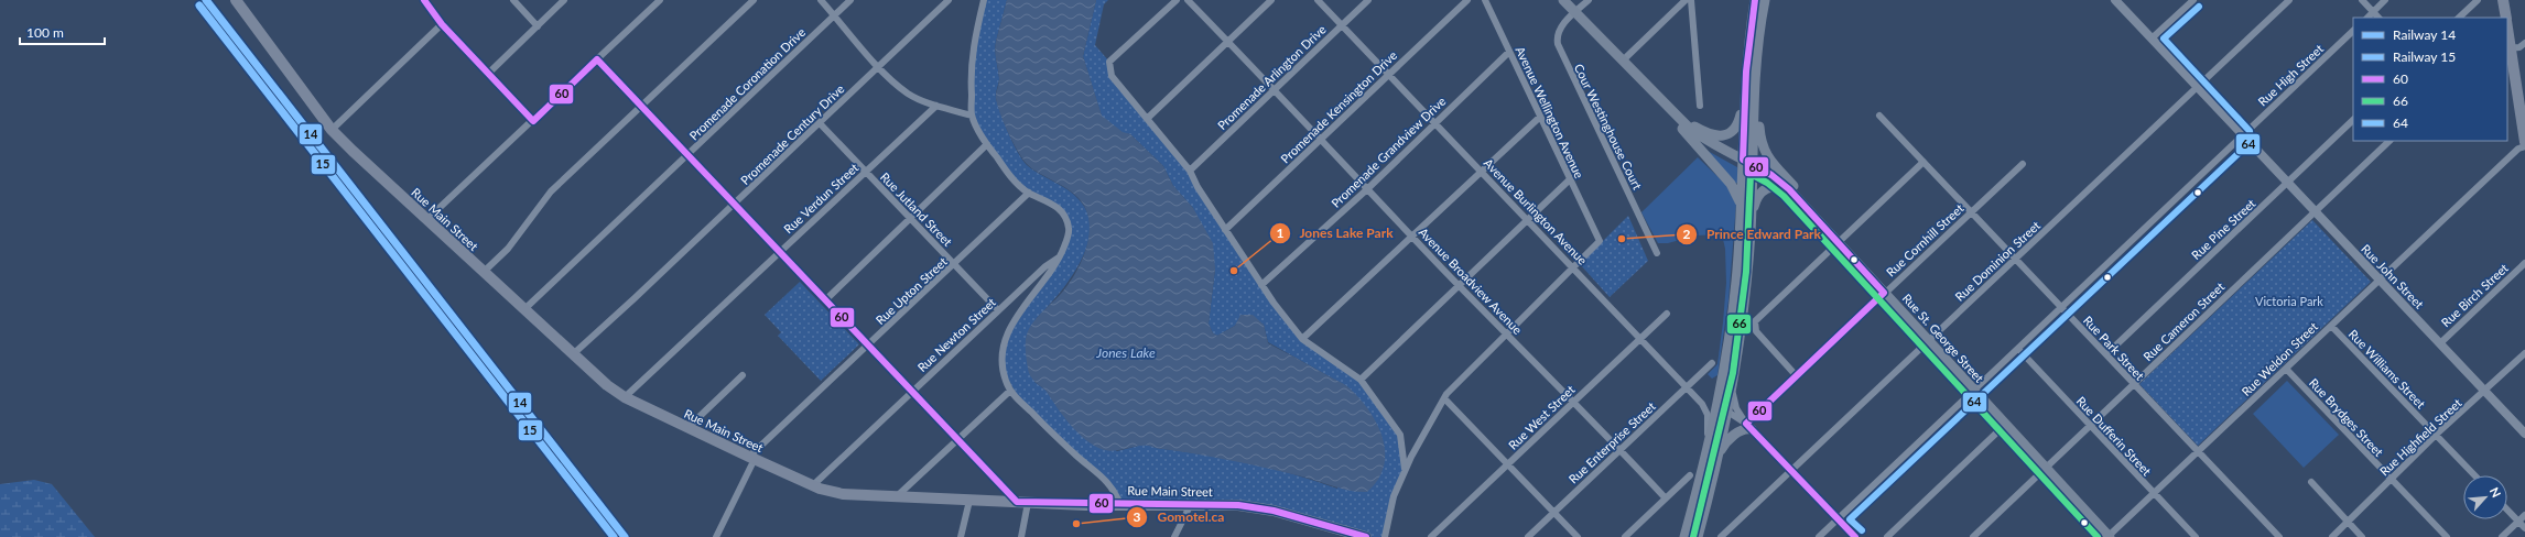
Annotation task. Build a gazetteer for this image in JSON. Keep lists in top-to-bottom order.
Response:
{
  "streets": {
    "main road": ["Rue Main Street", "Rue St. George Street"],
    "street": [
      "Rue High Street",
      "Promenade Arlington Drive",
      "Promenade Coronation Drive",
      "Promenade Kensington Drive",
      "Avenue Wellington Avenue",
      "Cour Westinghouse Court",
      "Promenade Century Drive",
      "Promenade Grandview Drive",
      "Rue Verdun Street",
      "Rue Jutland Street",
      "Avenue Burlington Avenue",
      "Rue Pine Street",
      "Rue Cornhill Street",
      "Rue Dominion Street",
      "Rue John Street",
      "Avenue Broadview Avenue",
      "Rue Upton Street",
      "Rue Birch Street",
      "Rue Cameron Street",
      "Rue Newton Street",
      "Rue Park Street",
      "Rue Weldon Street",
      "Rue Williams Street",
      "Rue West Street",
      "Rue Brydges Street",
      "Rue Dufferin Street",
      "Rue Highfield Street",
      "Rue Enterprise Street"
    ]
  },
  "crossings": [
    ["Rue High Street", "Rue John Street"],
    ["Rue High Street", "Rue St. George Street"],
    ["Rue High Street", "Rue Park Street"],
    ["Rue High Street", "Rue Dufferin Street"],
    ["Promenade Arlington Drive", "Avenue Burlington Avenue"],
    ["Promenade Arlington Drive", "Avenue Broadview Avenue"],
    ["Promenade Coronation Drive", "Rue Main Street"],
    ["Promenade Kensington Drive", "Avenue Burlington Avenue"],
    ["Promenade Kensington Drive", "Avenue Broadview Avenue"],
    ["Avenue Wellington Avenue", "Promenade Grandview Drive"],
    ["Avenue Wellington Avenue", "Avenue Burlington Avenue"],
    ["Promenade Century Drive", "Rue Jutland Street"],
    ["Promenade Century Drive", "Rue Main Street"],
    ["Promenade Grandview Drive", "Avenue Burlington Avenue"],
    ["Promenade Grandview Drive", "Avenue Broadview Avenue"],
    ["Rue Verdun Street", "Rue Jutland Street"],
    ["Rue Verdun Street", "Rue Main Street"],
    ["Rue Jutland Street", "Rue Upton Street"],
    ["Rue Jutland Street", "Rue Newton Street"],
    ["Avenue Burlington Avenue", "Rue West Street"],
    ["Avenue Burlington Avenue", "Rue Enterprise Street"],
    ["Rue Main Street", "Rue Upton Street"],
    ["Rue Main Street", "Rue Newton Street"],
    ["Rue Pine Street", "Rue John Street"],
    ["Rue Pine Street", "Rue Park Street"],
    ["Rue Cornhill Street", "Rue St. George Street"],
    ["Rue Cornhill Street", "Rue Park Street"],
    ["Rue Dominion Street", "Rue John Street"],
    ["Rue Dominion Street", "Rue St. George Street"],
    ["Rue Dominion Street", "Rue Park Street"],
    ["Rue John Street", "Rue Birch Street"],
    ["Rue John Street", "Rue Cameron Street"],
    ["Rue John Street", "Rue Weldon Street"],
    ["Rue John Street", "Rue Highfield Street"],
    ["Avenue Broadview Avenue", "Rue West Street"],
    ["Avenue Broadview Avenue", "Rue Enterprise Street"],
    ["Rue Cameron Street", "Rue St. George Street"],
    ["Rue Cameron Street", "Rue Park Street"],
    ["Rue Cameron Street", "Rue Dufferin Street"],
    ["Rue St. George Street", "Rue Weldon Street"],
    ["Rue Park Street", "Rue Weldon Street"],
    ["Rue Weldon Street", "Rue Williams Street"],
    ["Rue Weldon Street", "Rue Brydges Street"],
    ["Rue Weldon Street", "Rue Dufferin Street"],
    ["Rue Williams Street", "Rue Highfield Street"],
    ["Rue Brydges Street", "Rue Highfield Street"]
  ],
  "water": ["Jones Lake"],
  "parks": ["Victoria Park"],
  "places": ["Prince Edward Park", "Jones Lake Park", "Gomotel.ca"],
  "lines": [
    "rail line 14",
    "transit line 60",
    "rail line 15",
    "transit line 64",
    "transit line 66"
  ],
  "legend": [
    "Railway 14",
    "Railway 15",
    "60",
    "66",
    "64"
  ],
  "scale_bar": "100 m",
  "north": "top right"
}
